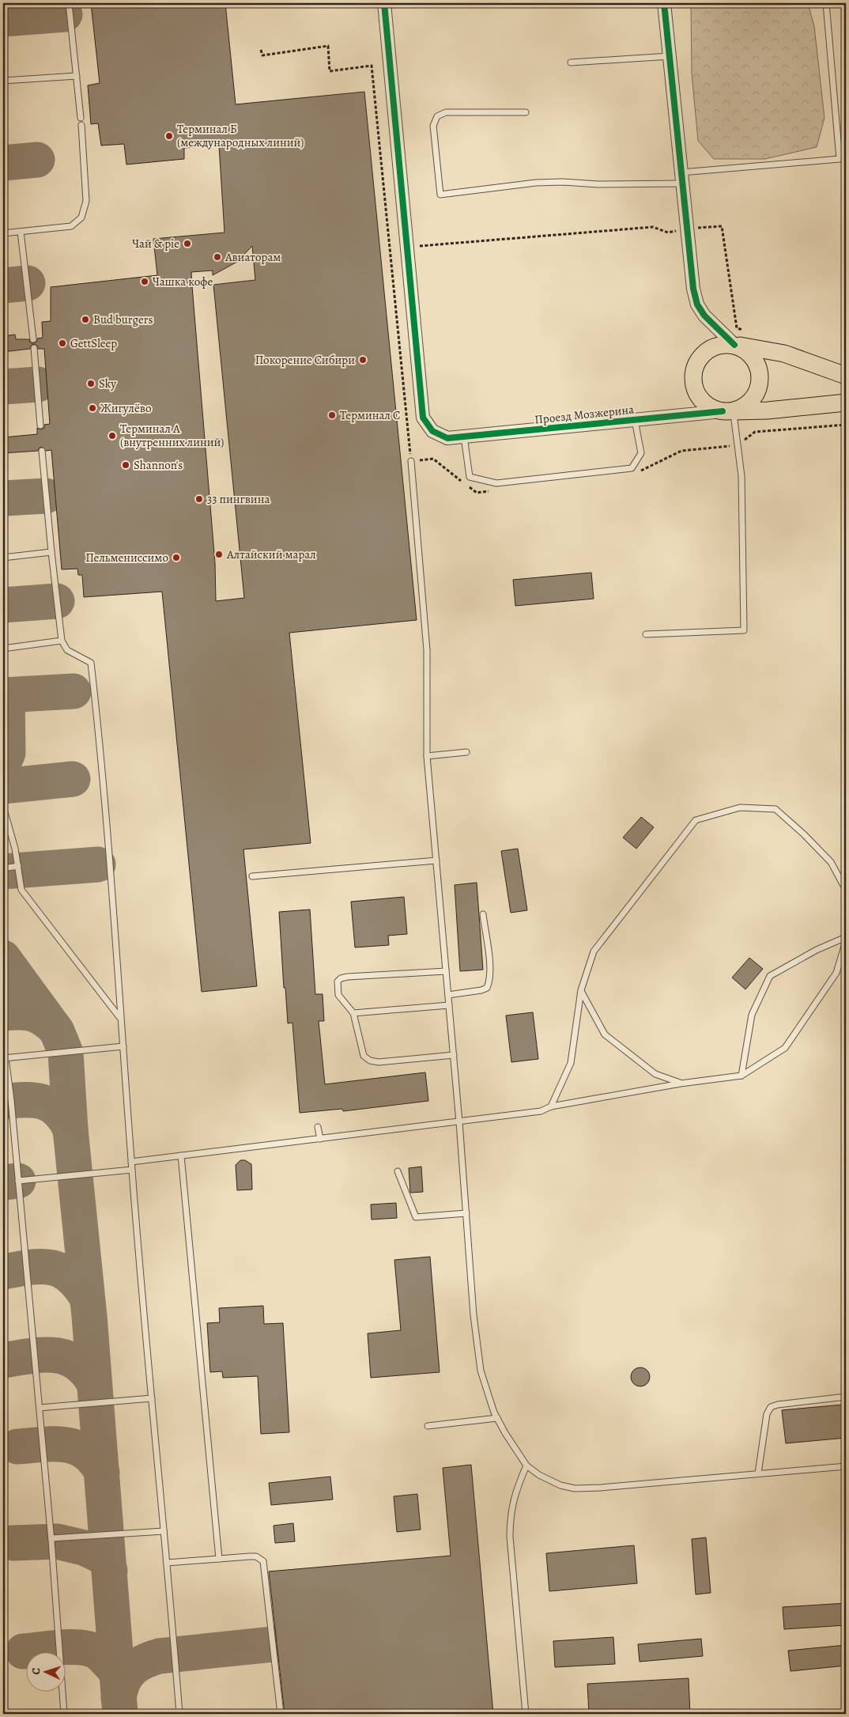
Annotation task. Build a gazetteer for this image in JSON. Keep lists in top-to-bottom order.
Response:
{
  "streets": {
    "main road": ["Проезд Мозжерина"]
  },
  "places": [
    "Терминал Б (международных линий)",
    "Чай & pie",
    "Авиаторам",
    "Чашка кофе",
    "Bud burgers",
    "GettSleep",
    "Покорение Сибири",
    "Sky",
    "Жигулёво",
    "Терминал С",
    "Терминал А (внутренних линий)",
    "Shannon's",
    "33 пингвина",
    "Алтайский марал",
    "Пельмениссимо"
  ],
  "north": "left"
}
